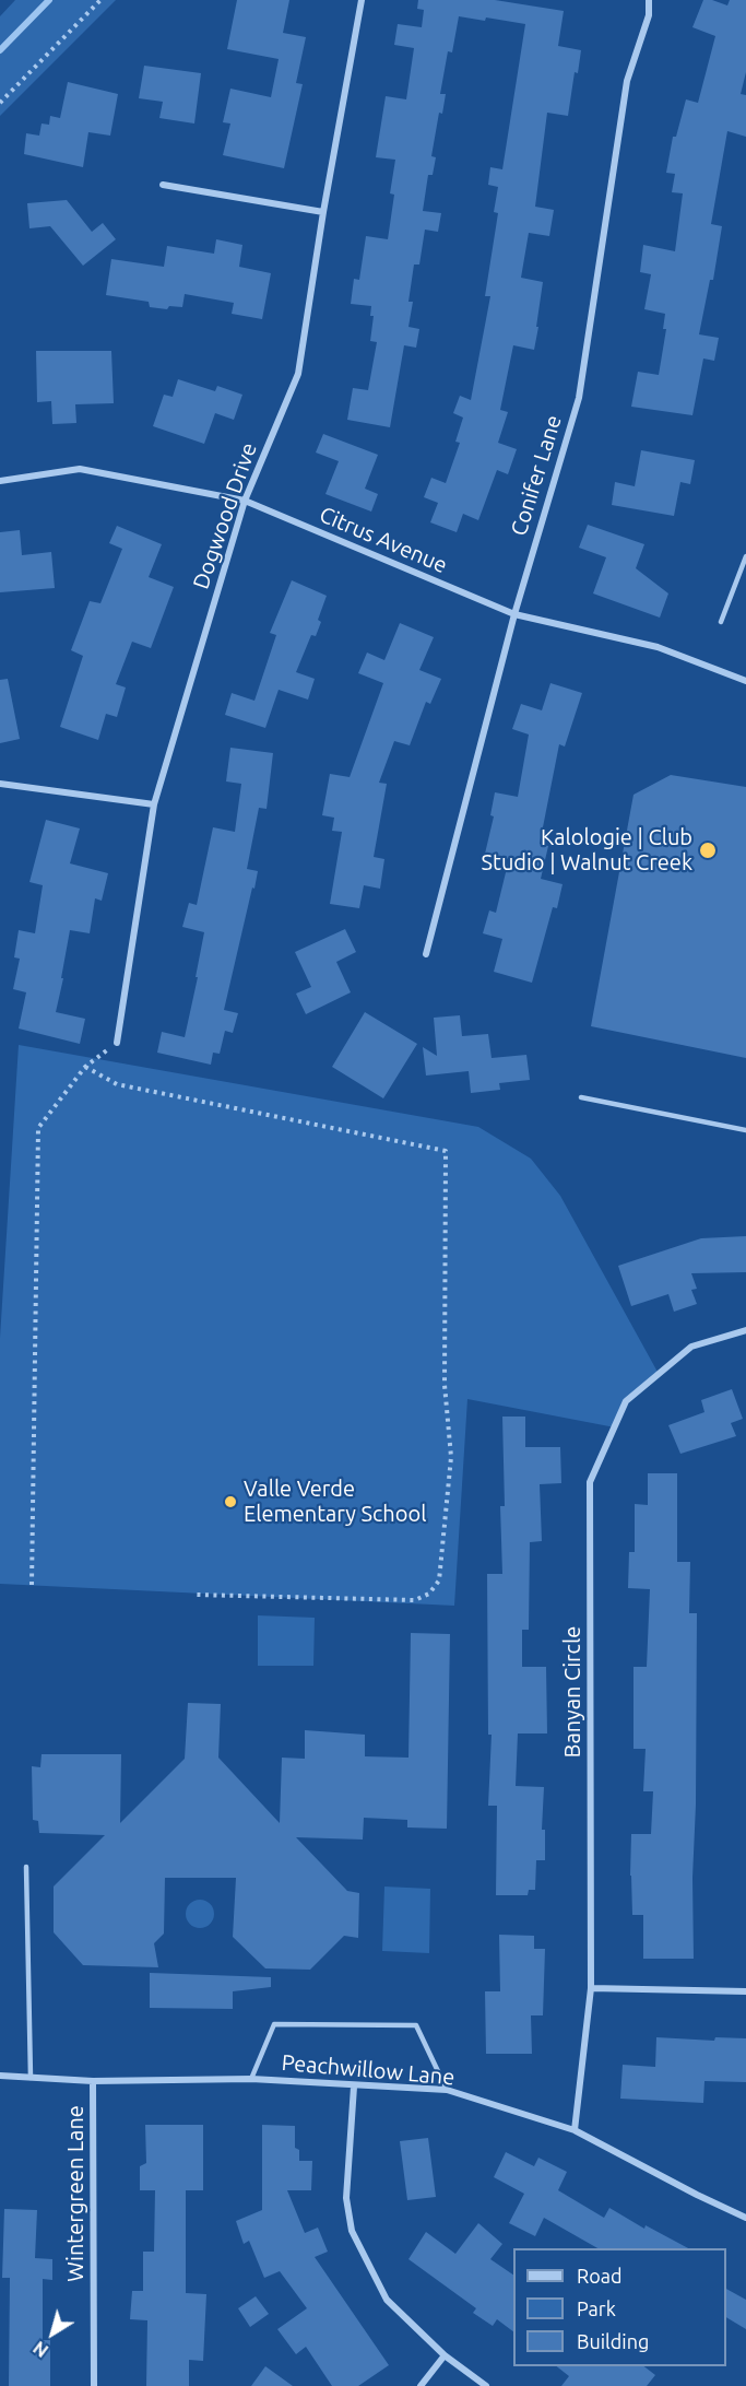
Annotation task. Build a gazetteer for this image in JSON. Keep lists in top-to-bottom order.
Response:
{
  "streets": {
    "street": [
      "Conifer Lane",
      "Dogwood Drive",
      "Citrus Avenue",
      "Banyan Circle",
      "Peachwillow Lane",
      "Wintergreen Lane"
    ]
  },
  "crossings": [
    ["Conifer Lane", "Citrus Avenue"],
    ["Dogwood Drive", "Citrus Avenue"],
    ["Banyan Circle", "Peachwillow Lane"],
    ["Peachwillow Lane", "Wintergreen Lane"]
  ],
  "places": ["Kalologie | Club Studio | Walnut Creek", "Valle Verde Elementary School"],
  "legend": ["Road", "Park", "Building"],
  "north": "bottom left"
}
